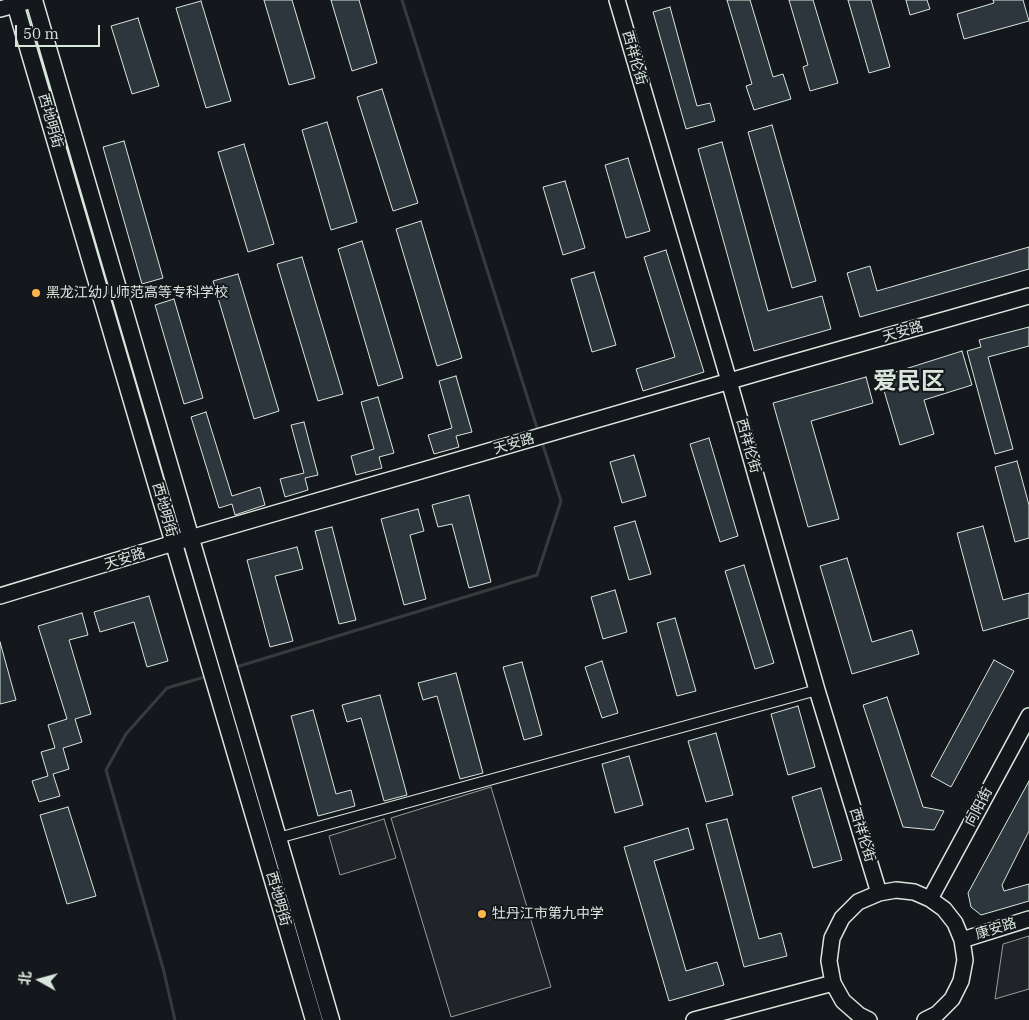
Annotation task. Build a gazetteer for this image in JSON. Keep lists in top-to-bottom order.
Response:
{
  "streets": {
    "main road": ["西地明街"],
    "street": [
      "西祥伦街",
      "天安路",
      "向阳街",
      "康安路"
    ]
  },
  "crossings": [
    ["西祥伦街", "天安路"],
    ["西地明街", "天安路"]
  ],
  "districts": ["爱民区"],
  "places": ["黑龙江幼儿师范高等专科学校", "牡丹江市第九中学"],
  "scale_bar": "50 m",
  "north": "left"
}
